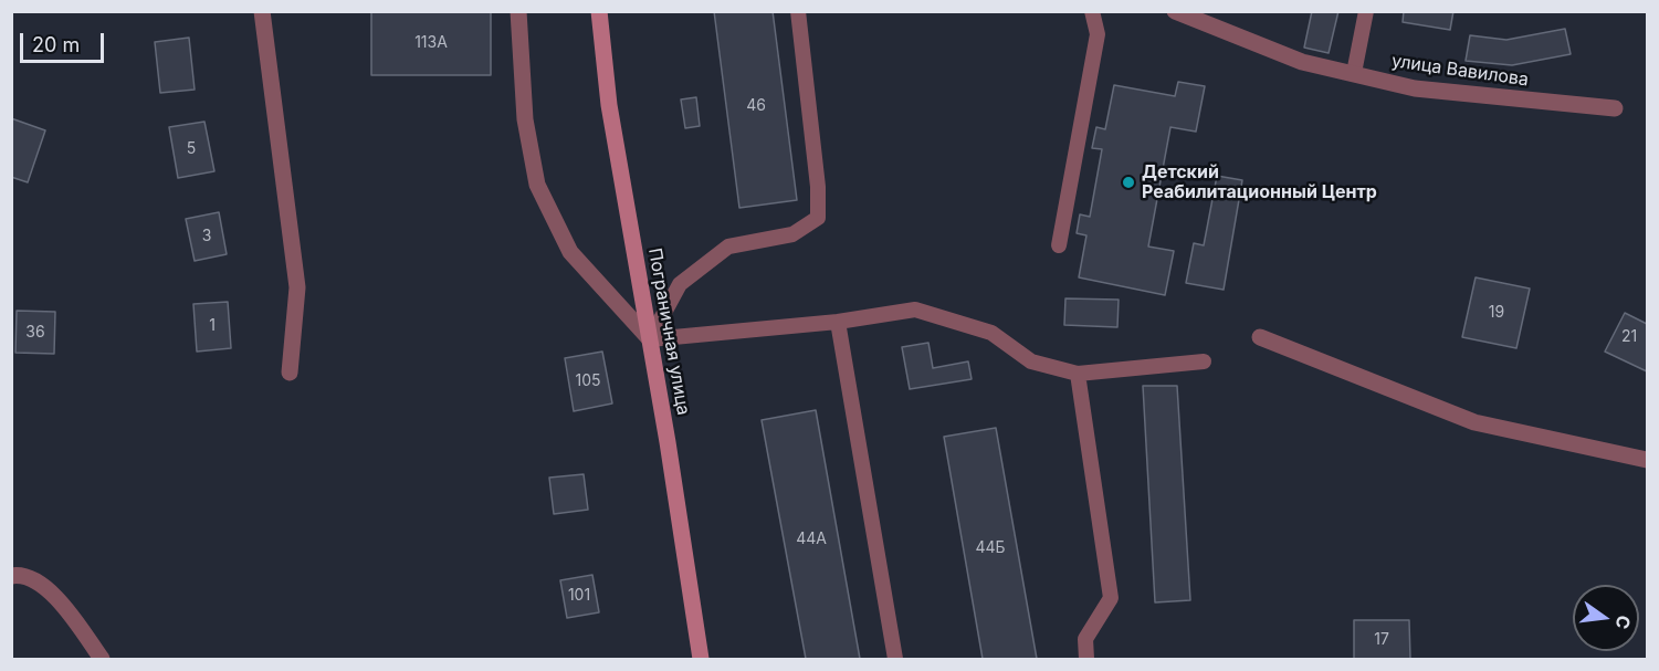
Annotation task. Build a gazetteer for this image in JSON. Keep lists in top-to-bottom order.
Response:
{
  "streets": {
    "main road": ["Пограничная улица"],
    "street": ["улица Вавилова"]
  },
  "places": ["Детский Реабилитационный Центр"],
  "house_numbers": [
    "113А",
    "46",
    "5",
    "3",
    "19",
    "1",
    "36",
    "21",
    "105",
    "44А",
    "44Б",
    "101",
    "17"
  ],
  "scale_bar": "20 m",
  "north": "right"
}
